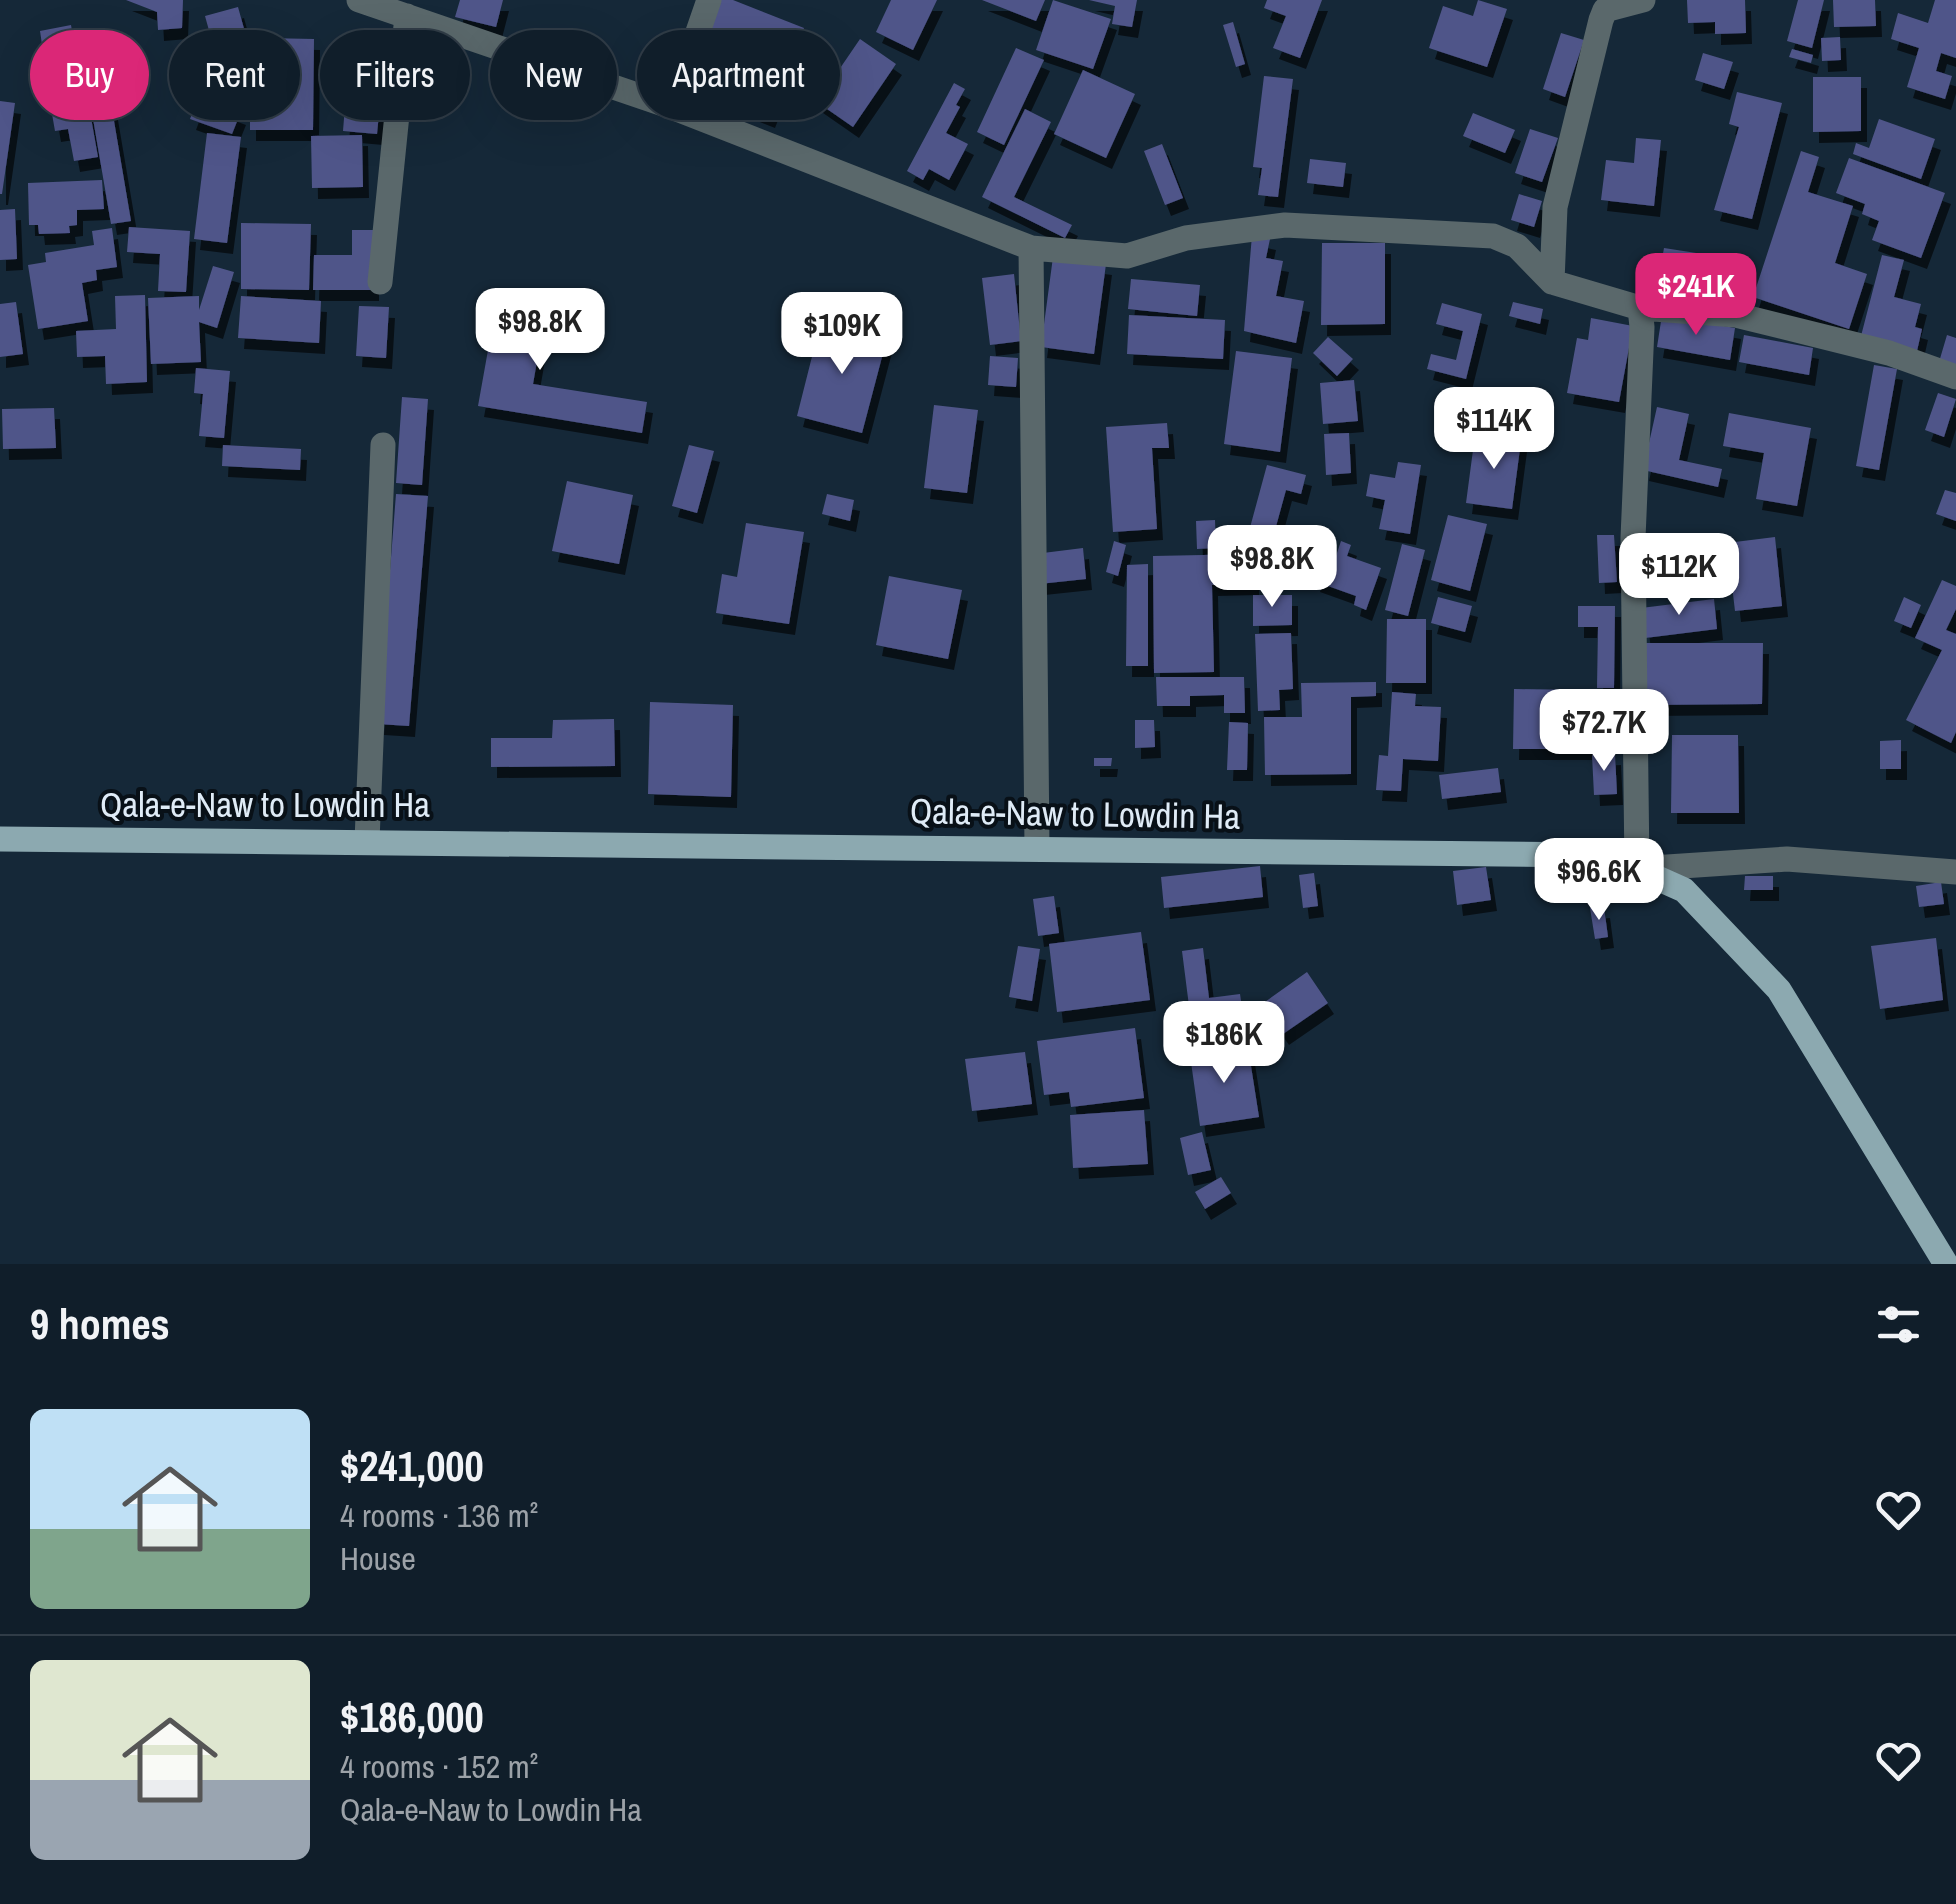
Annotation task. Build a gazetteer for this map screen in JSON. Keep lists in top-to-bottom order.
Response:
{
  "streets": {
    "main road": ["Qala-e-Naw to Lowdin Ha"]
  },
  "page": {
    "chip": [
      "Buy",
      "Rent",
      "Filters",
      "New",
      "Apartment"
    ],
    "price": [
      "$241K",
      "$98.8K",
      "$109K",
      "$114K",
      "$98.8K",
      "$112K",
      "$72.7K",
      "$96.6K",
      "$186K"
    ],
    "heading": "9 homes",
    "list": [
      {
        "name": "$241,000",
        "note": "4 rooms · 136 m² · House"
      },
      {
        "name": "$186,000",
        "note": "4 rooms · 152 m² · Qala-e-Naw to Lowdin Ha"
      }
    ]
  }
}
